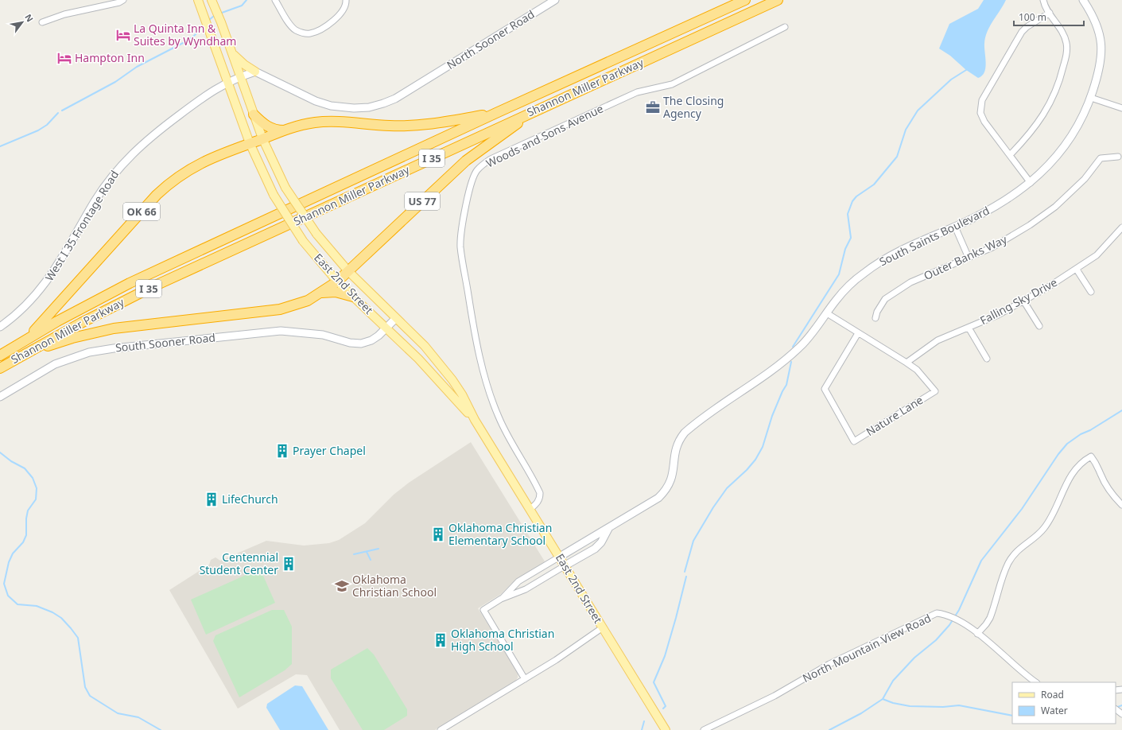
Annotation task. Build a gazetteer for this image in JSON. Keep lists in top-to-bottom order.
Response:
{
  "streets": {
    "highway": [
      "Shannon Miller Parkway",
      "I 35",
      "US 77",
      "OK 66"
    ],
    "main road": ["East 2nd Street"],
    "street": [
      "North Sooner Road",
      "Woods and Sons Avenue",
      "West I 35 Frontage Road",
      "South Saints Boulevard",
      "Outer Banks Way",
      "Falling Sky Drive",
      "South Sooner Road",
      "Nature Lane",
      "North Mountain View Road"
    ]
  },
  "crossings": [
    ["Shannon Miller Parkway", "US 77"],
    ["Shannon Miller Parkway", "OK 66"],
    ["Woods and Sons Avenue", "East 2nd Street"],
    ["US 77", "East 2nd Street"],
    ["OK 66", "East 2nd Street"],
    ["West I 35 Frontage Road", "East 2nd Street"],
    ["South Saints Boulevard", "East 2nd Street"],
    ["East 2nd Street", "South Sooner Road"],
    ["Falling Sky Drive", "Nature Lane"]
  ],
  "places": {
    "hotel": ["La Quinta Inn & Suites by Wyndham", "Hampton Inn"],
    "office": ["The Closing Agency"],
    "building": [
      "Prayer Chapel",
      "LifeChurch",
      "Oklahoma Christian Elementary School",
      "Centennial Student Center",
      "Oklahoma Christian High School"
    ],
    "school or university": ["Oklahoma Christian School"]
  },
  "legend": ["Road", "Water"],
  "scale_bar": "100 m",
  "north": "top right"
}
